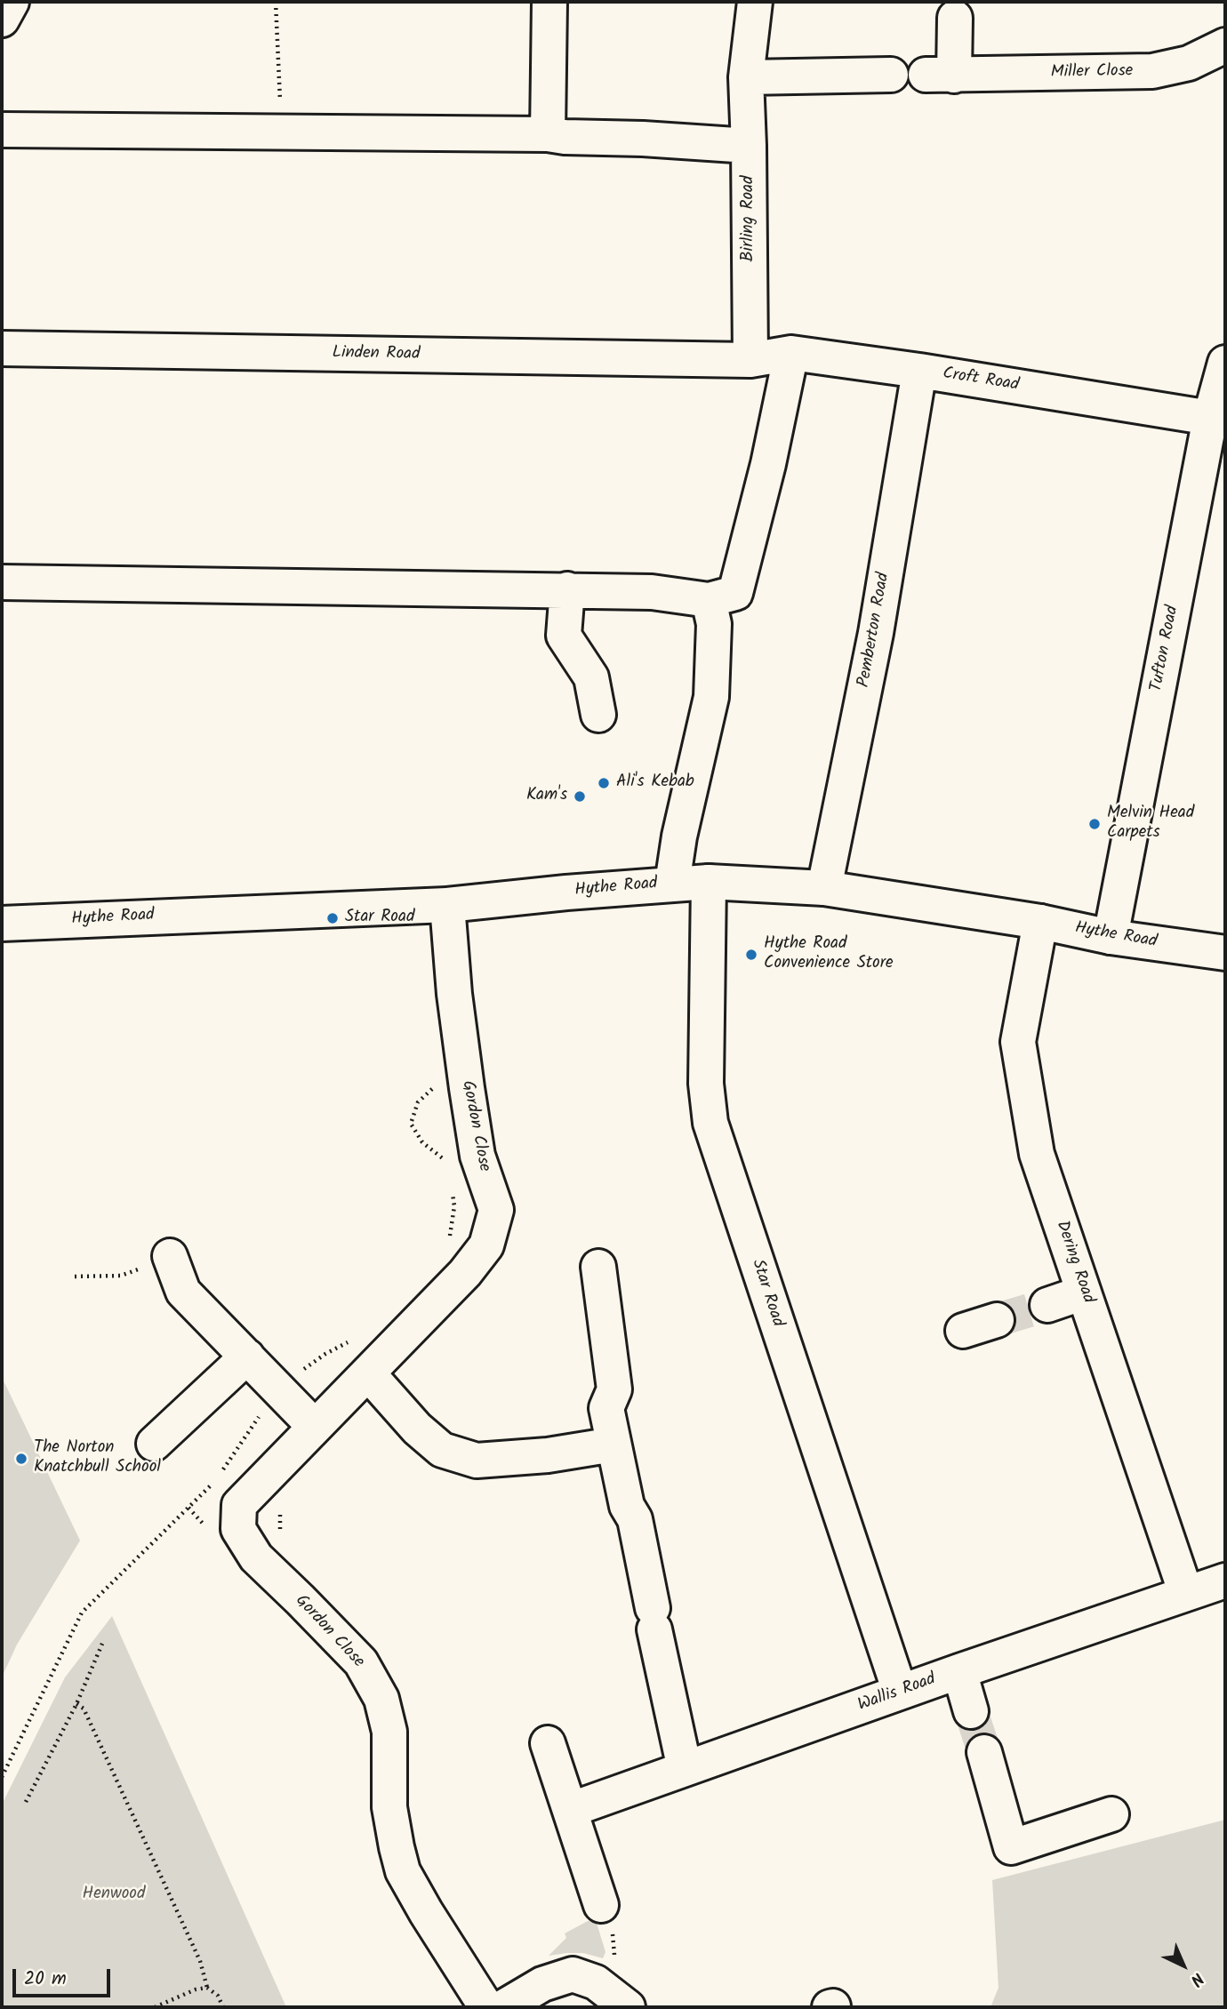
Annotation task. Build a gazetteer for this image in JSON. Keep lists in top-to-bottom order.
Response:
{
  "streets": {
    "street": [
      "Miller Close",
      "Birling Road",
      "Linden Road",
      "Croft Road",
      "Pemberton Road",
      "Tufton Road",
      "Hythe Road",
      "Gordon Close",
      "Dering Road",
      "Star Road",
      "Wallis Road"
    ]
  },
  "crossings": [
    ["Birling Road", "Linden Road"],
    ["Birling Road", "Croft Road"],
    ["Linden Road", "Croft Road"],
    ["Croft Road", "Pemberton Road"],
    ["Croft Road", "Tufton Road"],
    ["Pemberton Road", "Hythe Road"],
    ["Tufton Road", "Hythe Road"],
    ["Hythe Road", "Gordon Close"],
    ["Hythe Road", "Dering Road"],
    ["Hythe Road", "Star Road"],
    ["Dering Road", "Wallis Road"],
    ["Star Road", "Wallis Road"]
  ],
  "parks": ["Henwood"],
  "places": [
    "Ali's Kebab",
    "Kam's",
    "Melvin Head Carpets",
    "Star Road",
    "Hythe Road Convenience Store",
    "The Norton Knatchbull School"
  ],
  "scale_bar": "20 m",
  "north": "bottom right"
}
